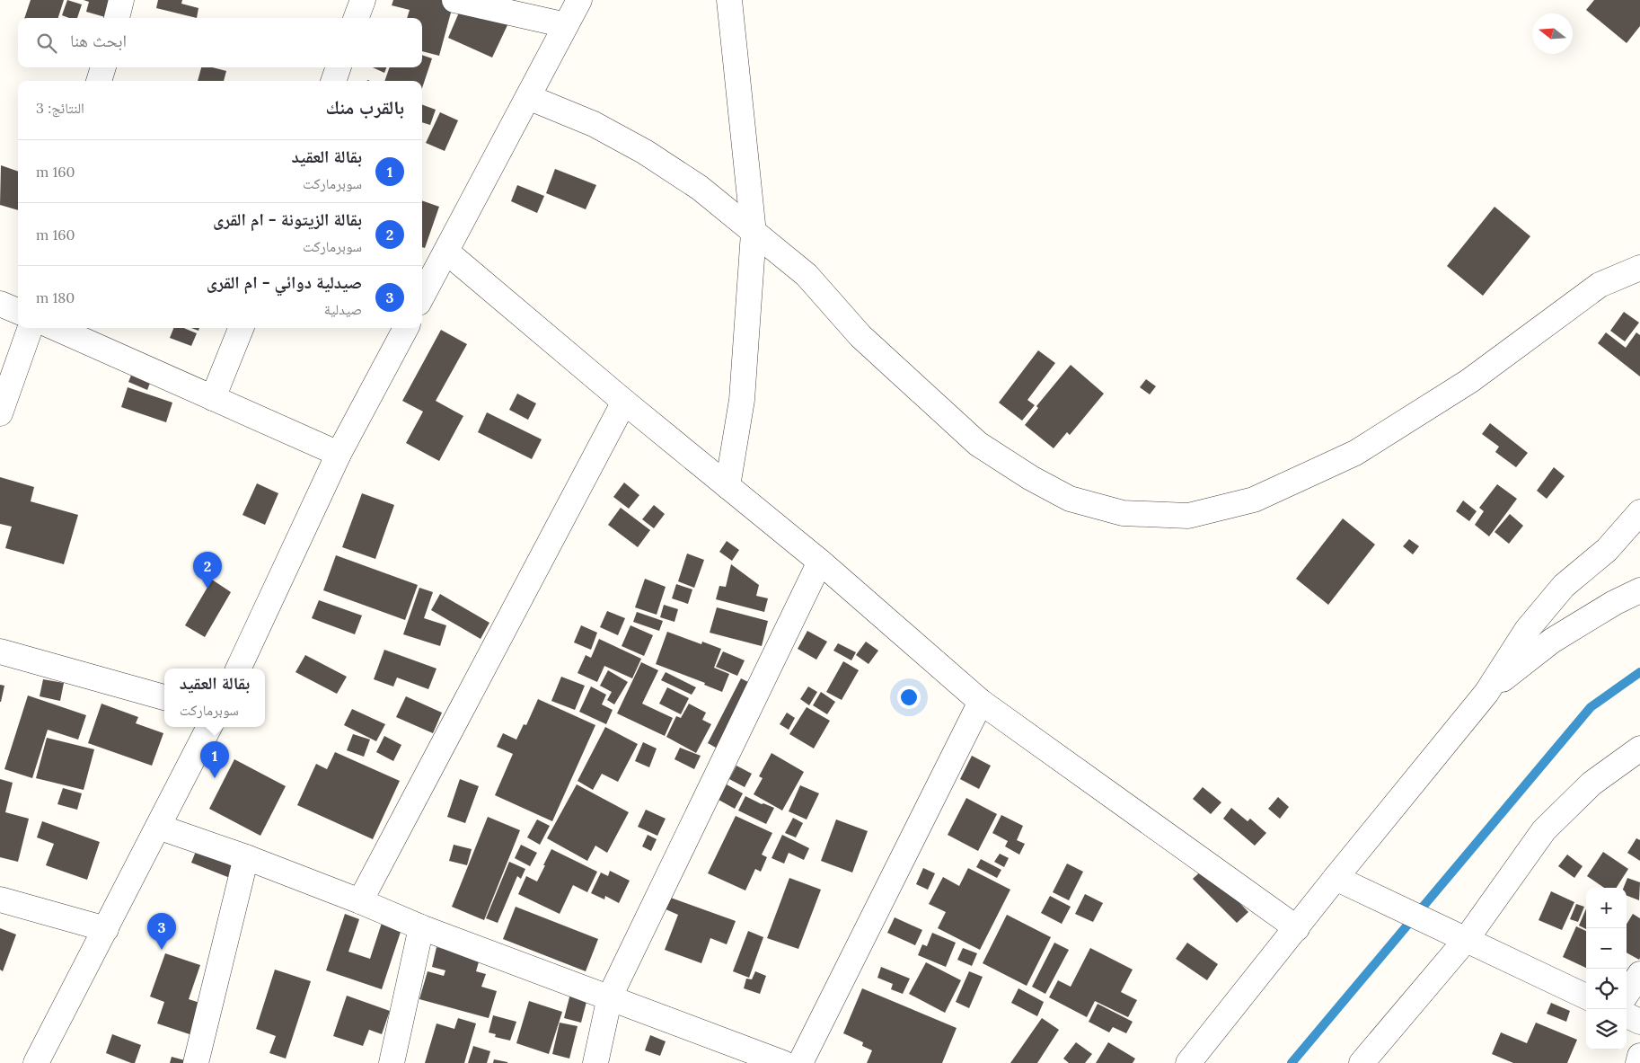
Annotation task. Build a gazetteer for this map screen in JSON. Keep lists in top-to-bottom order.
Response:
{
  "north": "left",
  "page": {
    "search": "ابحث هنا",
    "heading": ["بالقرب منك", "النتائج: 3"],
    "list": [
      {
        "mark": "1",
        "name": "بقالة العقيد",
        "note": "سوبرماركت",
        "value": "160 m"
      },
      {
        "mark": "2",
        "name": "بقالة الزيتونة - ام القرى",
        "note": "سوبرماركت",
        "value": "160 m"
      },
      {
        "mark": "3",
        "name": "صيدلية دوائي - ام القرى",
        "note": "صيدلية",
        "value": "180 m"
      }
    ],
    "pins": ["2", "1", "3"],
    "popup": ["بقالة العقيد", "سوبرماركت"],
    "map_buttons": ["+", "−"]
  }
}
